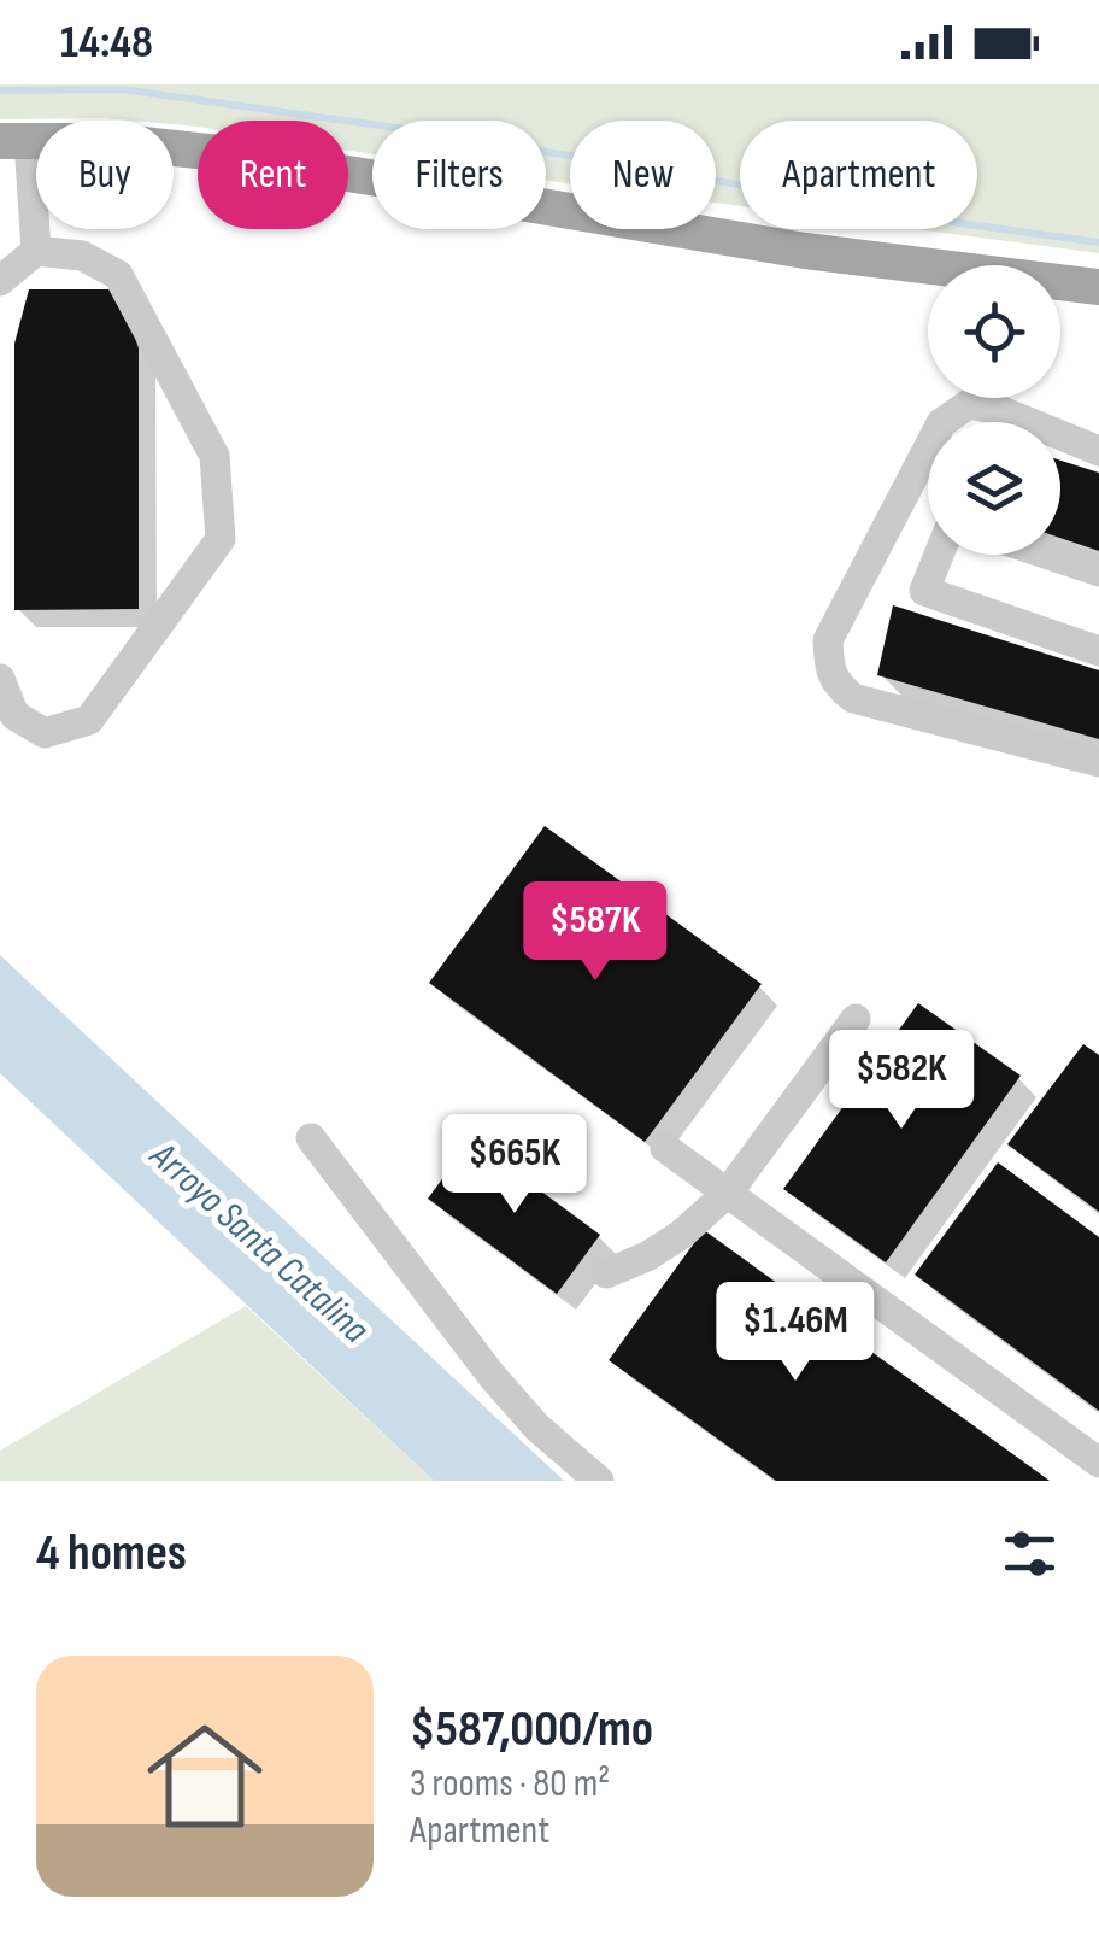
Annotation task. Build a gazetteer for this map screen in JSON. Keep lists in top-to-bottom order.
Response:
{
  "water": ["Arroyo Santa Catalina"],
  "page": {
    "status": "14:48",
    "chip": [
      "Buy",
      "Rent",
      "Filters",
      "New",
      "Apartment"
    ],
    "price": [
      "$587K",
      "$582K",
      "$665K",
      "$1.46M"
    ],
    "heading": "4 homes",
    "list": [
      {
        "name": "$587,000/mo",
        "note": "3 rooms · 80 m² · Apartment"
      }
    ]
  }
}
